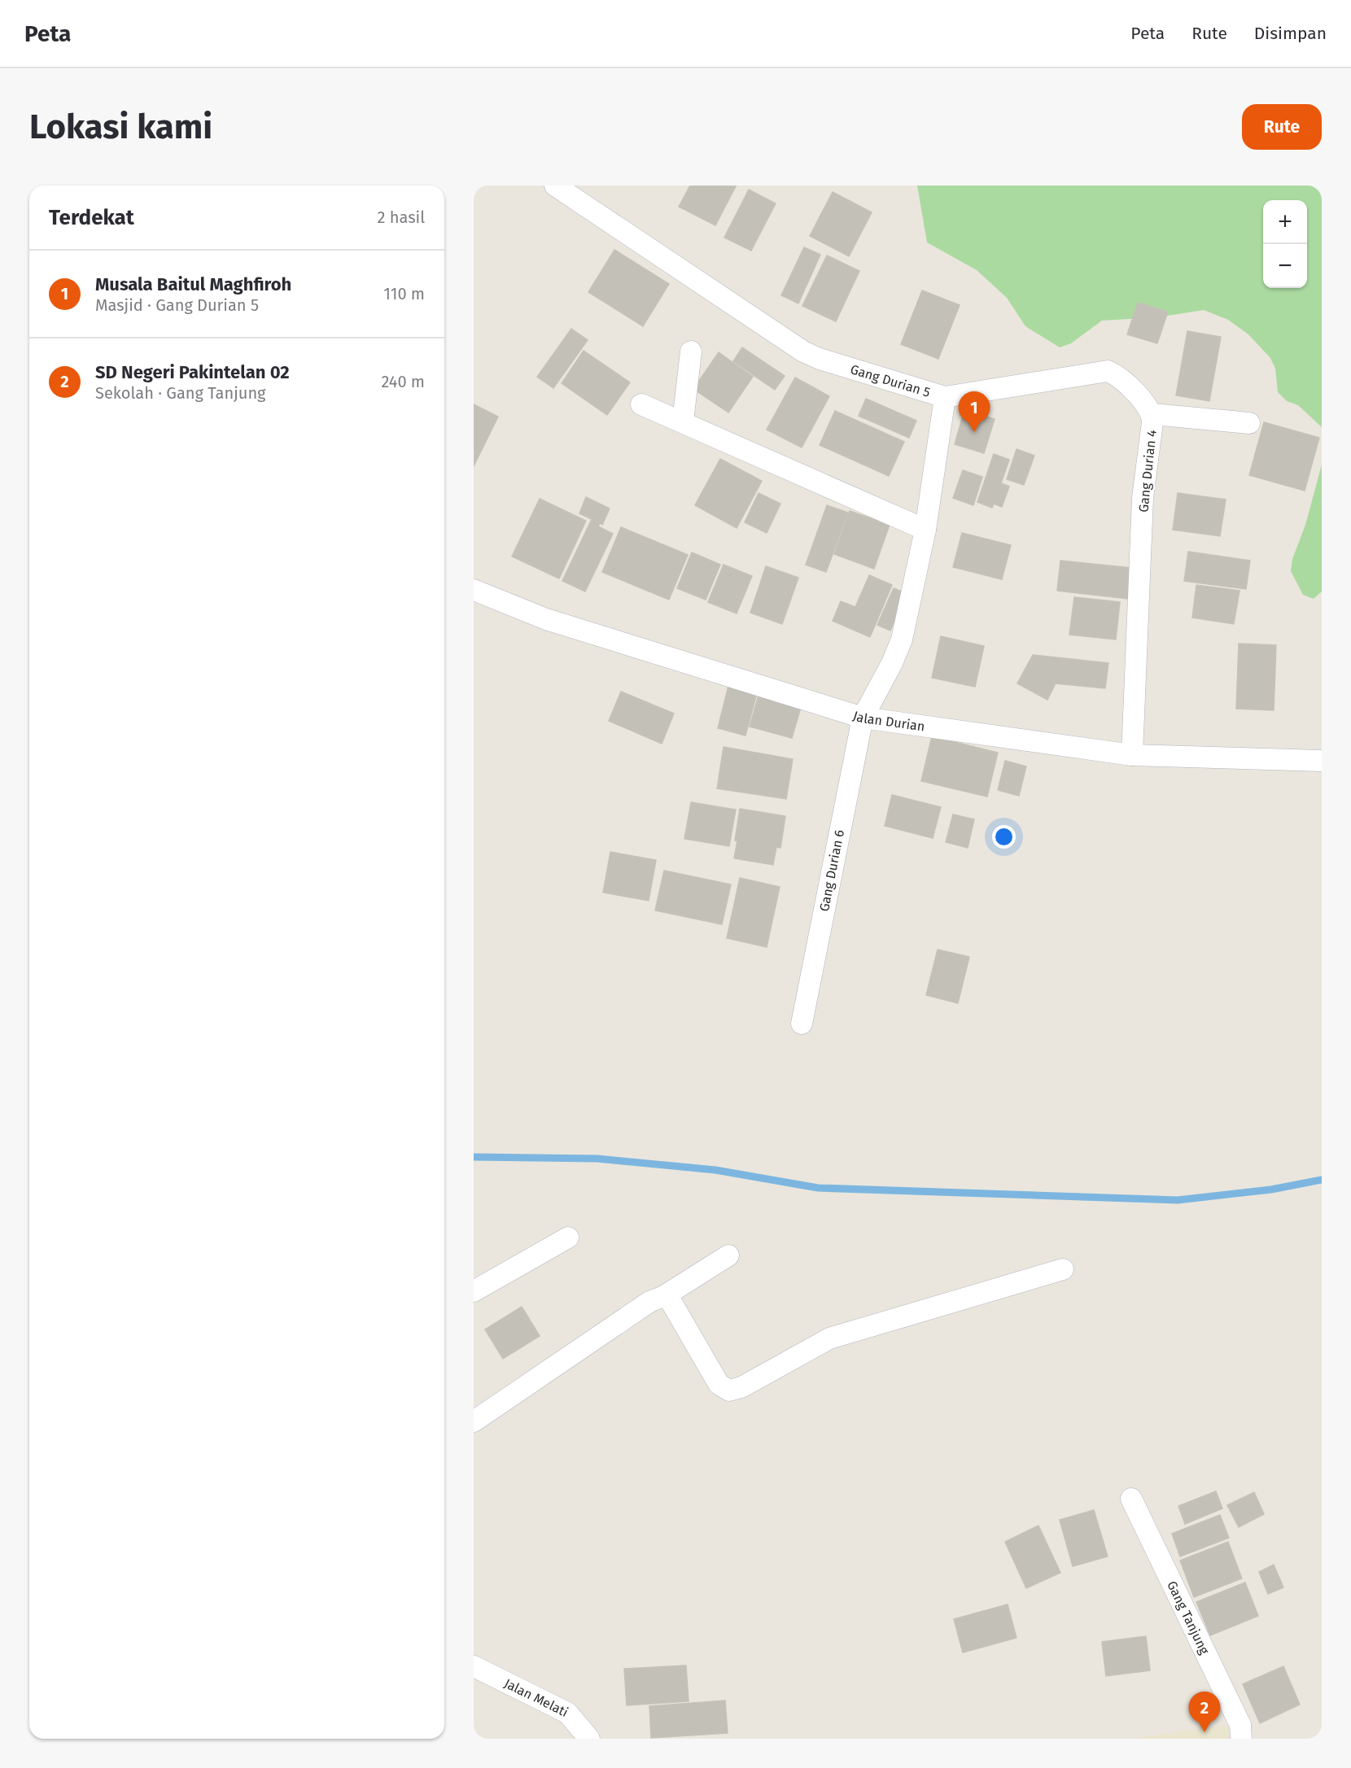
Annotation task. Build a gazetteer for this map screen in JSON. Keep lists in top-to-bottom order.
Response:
{
  "streets": {
    "street": [
      "Gang Durian 5",
      "Gang Durian 4",
      "Jalan Durian",
      "Gang Durian 6",
      "Gang Tanjung",
      "Jalan Melati"
    ]
  },
  "crossings": [
    ["Gang Durian 5", "Gang Durian 4"],
    ["Gang Durian 5", "Jalan Durian"],
    ["Gang Durian 5", "Gang Durian 6"],
    ["Gang Durian 4", "Jalan Durian"],
    ["Jalan Durian", "Gang Durian 6"]
  ],
  "page": {
    "header": "Peta",
    "nav": ["Peta", "Rute", "Disimpan"],
    "buttons": "Rute",
    "title": "Lokasi kami",
    "heading": ["Terdekat", "2 hasil"],
    "map_buttons": ["+", "−"],
    "list": [
      {
        "mark": "1",
        "name": "Musala Baitul Maghfiroh",
        "note": "Masjid · Gang Durian 5",
        "value": "110 m"
      },
      {
        "mark": "2",
        "name": "SD Negeri Pakintelan 02",
        "note": "Sekolah · Gang Tanjung",
        "value": "240 m"
      }
    ],
    "pins": ["1", "2"]
  }
}
